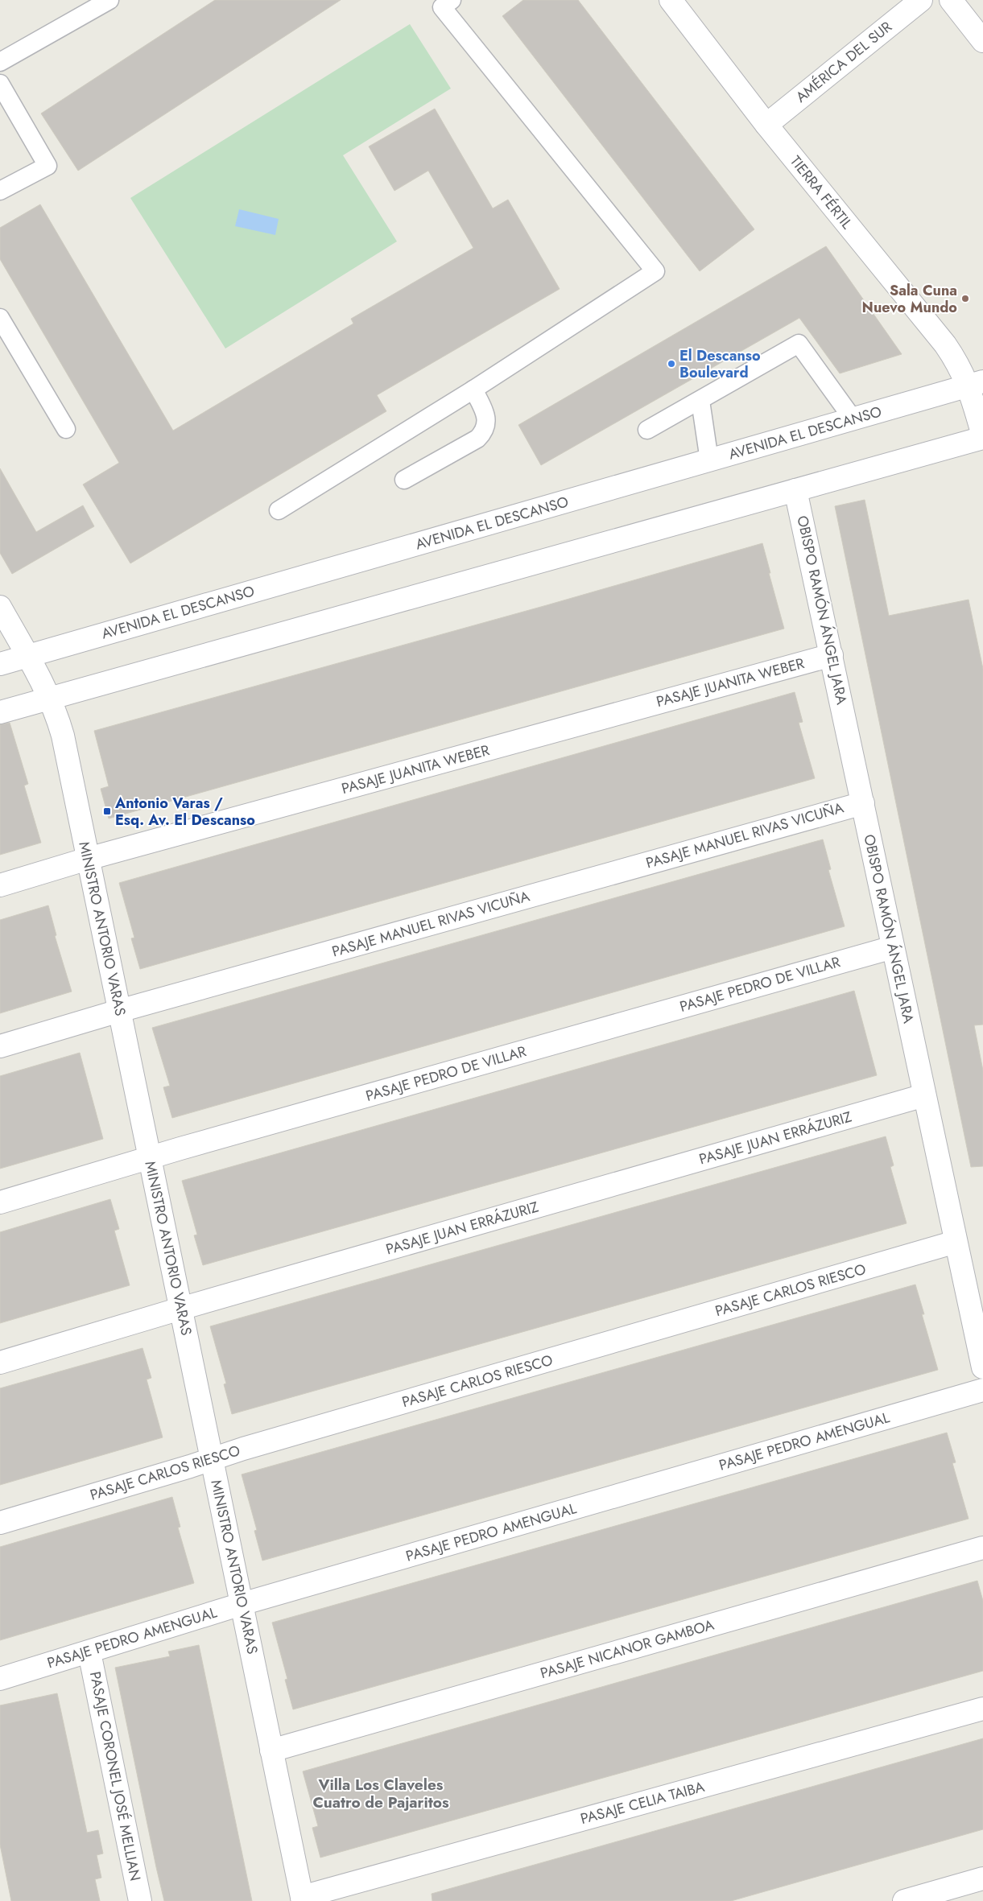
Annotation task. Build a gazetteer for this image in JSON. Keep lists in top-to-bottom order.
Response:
{
  "streets": {
    "street": [
      "AMÉRICA DEL SUR",
      "TIERRA FÉRTIL",
      "AVENIDA EL DESCANSO",
      "OBISPO RAMÓN ÁNGEL JARA",
      "PASAJE JUANITA WEBER",
      "PASAJE MANUEL RIVAS VICUÑA",
      "MINISTRO ANTORIO VARAS",
      "PASAJE PEDRO DE VILLAR",
      "PASAJE JUAN ERRÁZURIZ",
      "PASAJE CARLOS RIESCO",
      "PASAJE PEDRO AMENGUAL",
      "PASAJE NICANOR GAMBOA",
      "PASAJE CORONEL JOSÉ MELLIAN",
      "PASAJE CELIA TAIBA"
    ]
  },
  "crossings": [
    ["AMÉRICA DEL SUR", "TIERRA FÉRTIL"],
    ["TIERRA FÉRTIL", "AVENIDA EL DESCANSO"],
    ["AVENIDA EL DESCANSO", "MINISTRO ANTORIO VARAS"],
    ["OBISPO RAMÓN ÁNGEL JARA", "PASAJE JUANITA WEBER"],
    ["OBISPO RAMÓN ÁNGEL JARA", "PASAJE MANUEL RIVAS VICUÑA"],
    ["OBISPO RAMÓN ÁNGEL JARA", "PASAJE PEDRO DE VILLAR"],
    ["OBISPO RAMÓN ÁNGEL JARA", "PASAJE JUAN ERRÁZURIZ"],
    ["OBISPO RAMÓN ÁNGEL JARA", "PASAJE CARLOS RIESCO"],
    ["PASAJE JUANITA WEBER", "MINISTRO ANTORIO VARAS"],
    ["PASAJE MANUEL RIVAS VICUÑA", "MINISTRO ANTORIO VARAS"],
    ["MINISTRO ANTORIO VARAS", "PASAJE PEDRO DE VILLAR"],
    ["MINISTRO ANTORIO VARAS", "PASAJE JUAN ERRÁZURIZ"],
    ["MINISTRO ANTORIO VARAS", "PASAJE CARLOS RIESCO"],
    ["MINISTRO ANTORIO VARAS", "PASAJE PEDRO AMENGUAL"],
    ["MINISTRO ANTORIO VARAS", "PASAJE NICANOR GAMBOA"],
    ["MINISTRO ANTORIO VARAS", "PASAJE CELIA TAIBA"],
    ["PASAJE PEDRO AMENGUAL", "PASAJE CORONEL JOSÉ MELLIAN"]
  ],
  "districts": ["Villa Los Claveles Cuatro de Pajaritos"],
  "places": {
    "other": ["Sala Cuna Nuevo Mundo", "El Descanso Boulevard"],
    "transit": ["Antonio Varas / Esq. Av. El Descanso"]
  }
}
